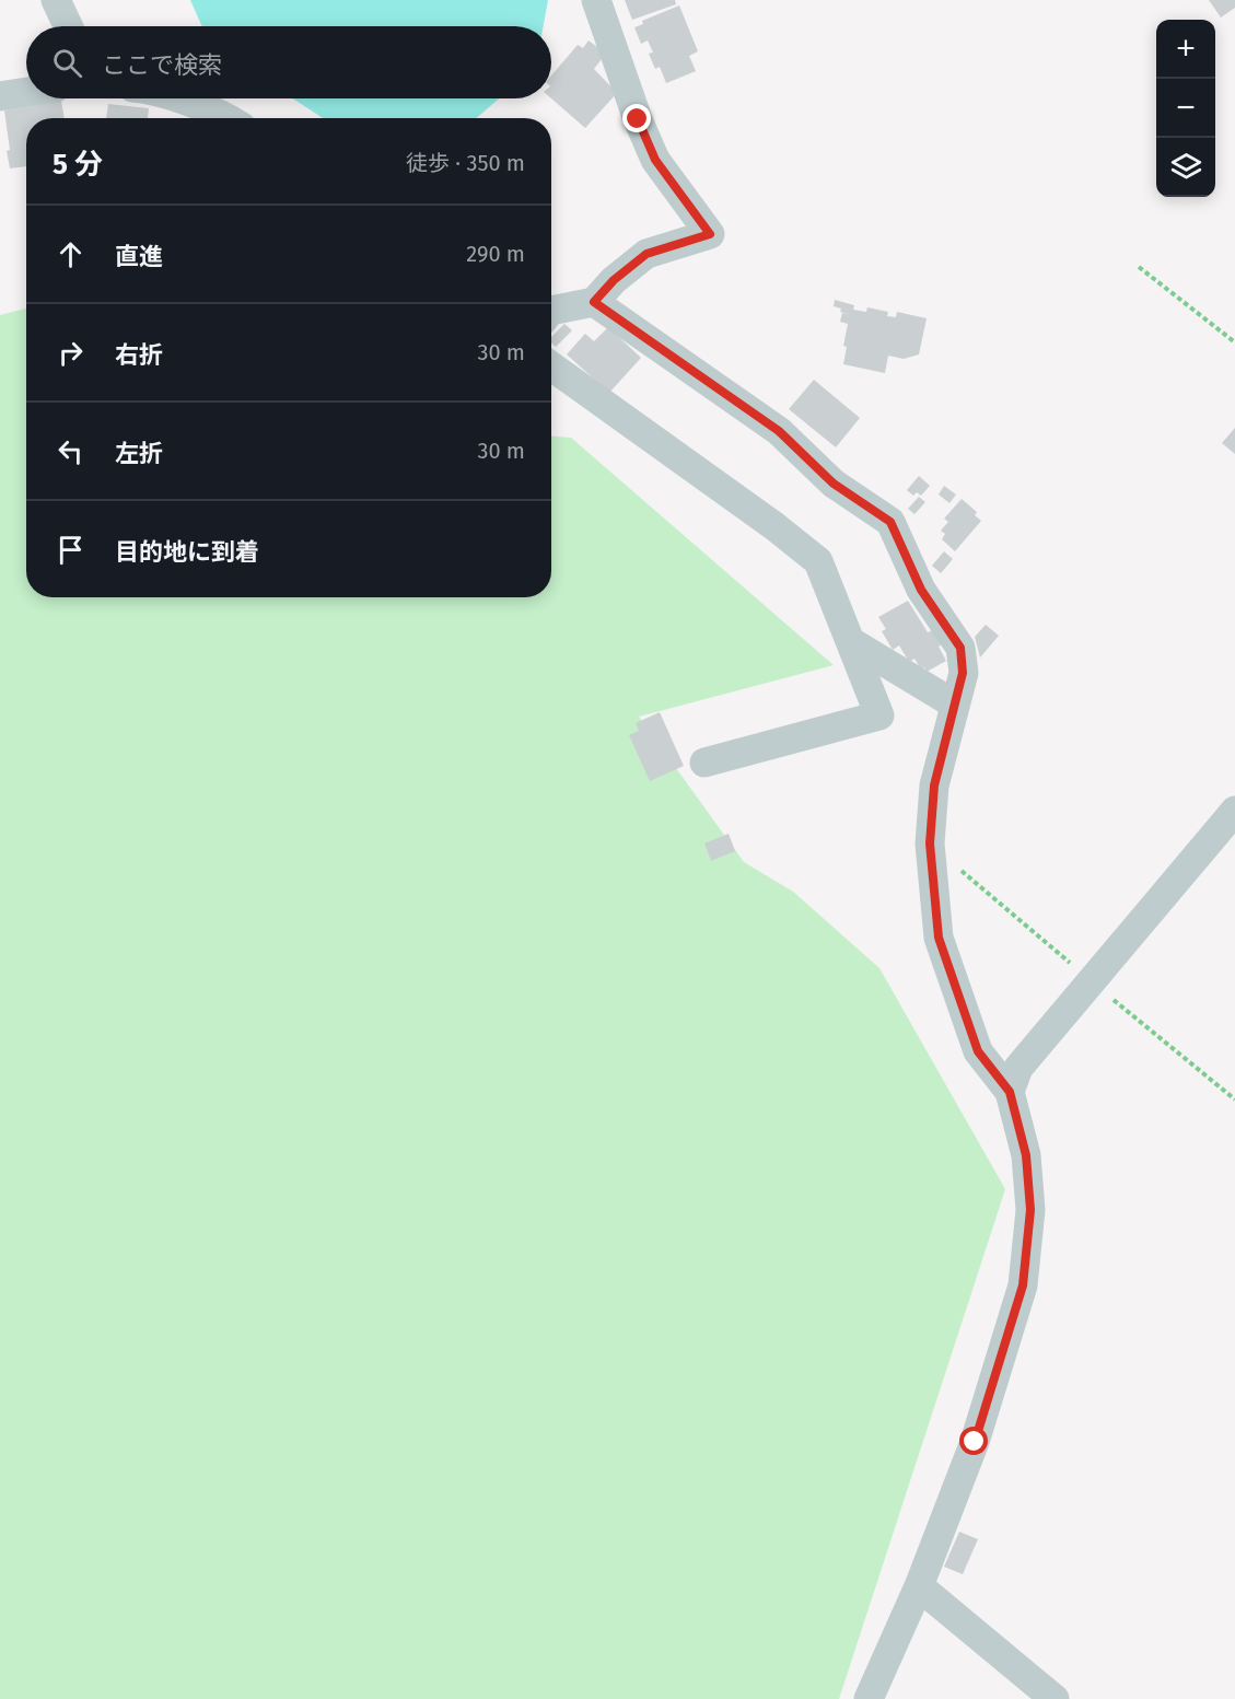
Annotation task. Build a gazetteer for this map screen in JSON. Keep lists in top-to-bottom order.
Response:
{
  "page": {
    "map_buttons": ["+", "−"],
    "search": "ここで検索",
    "heading": ["5 分", "徒歩 · 350 m"],
    "list": [
      ["直進", "290 m"],
      ["右折", "30 m"],
      ["左折", "30 m"],
      "目的地に到着"
    ]
  }
}
